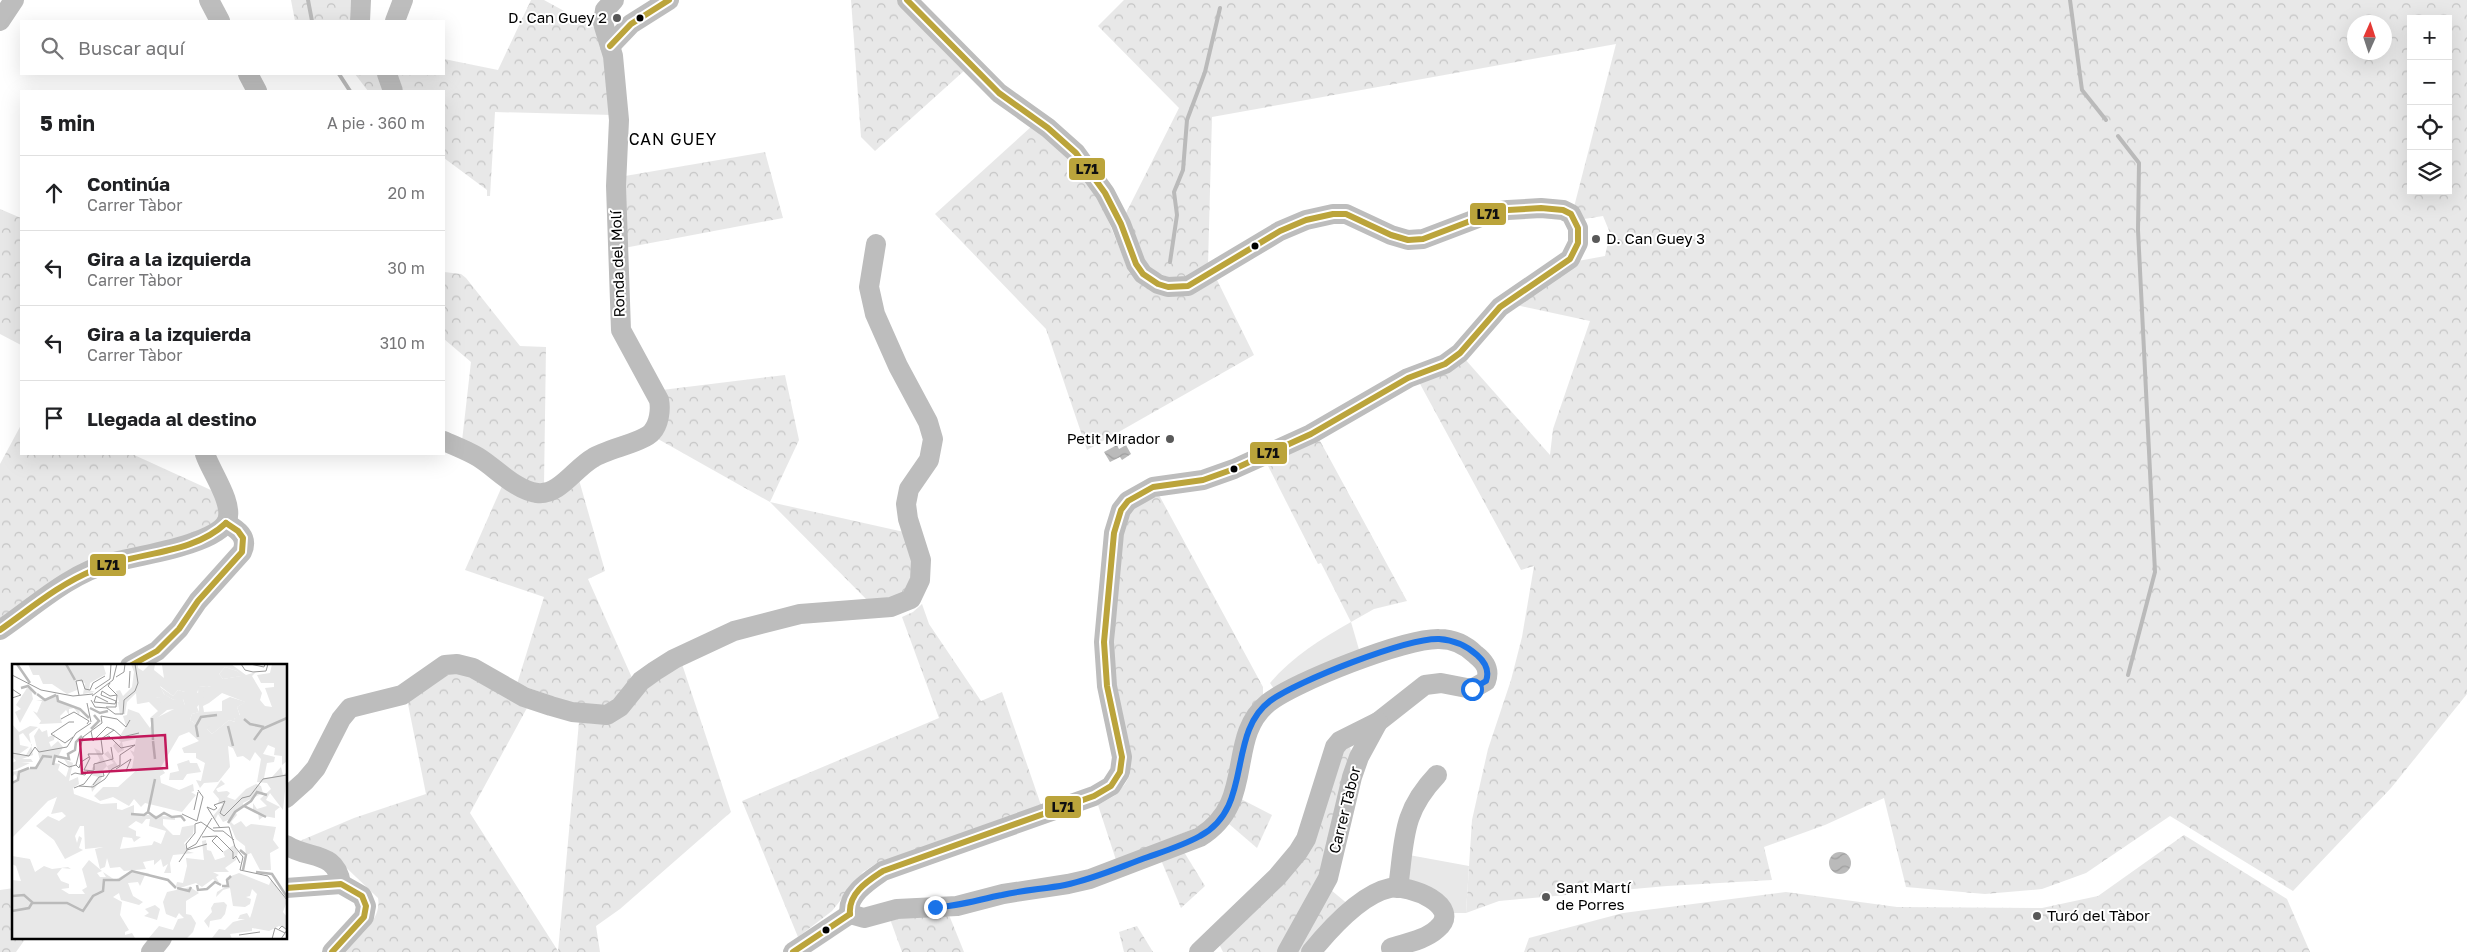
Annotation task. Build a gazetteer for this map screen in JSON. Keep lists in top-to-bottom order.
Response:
{
  "streets": {
    "street": ["Ronda del Molí", "Carrer Tàbor"]
  },
  "districts": ["CAN GUEY"],
  "places": [
    "D. Can Guey 2",
    "D. Can Guey 3",
    "Petit Mirador",
    "Sant Martí de Porres",
    "Turó del Tàbor"
  ],
  "lines": ["transit line L71"],
  "north": "top",
  "page": {
    "map_buttons": ["+", "−"],
    "search": "Buscar aquí",
    "heading": ["5 min", "A pie · 360 m"],
    "list": [
      ["Continúa", "Carrer Tàbor", "20 m"],
      ["Gira a la izquierda", "Carrer Tàbor", "30 m"],
      ["Gira a la izquierda", "Carrer Tàbor", "310 m"],
      "Llegada al destino"
    ]
  }
}
